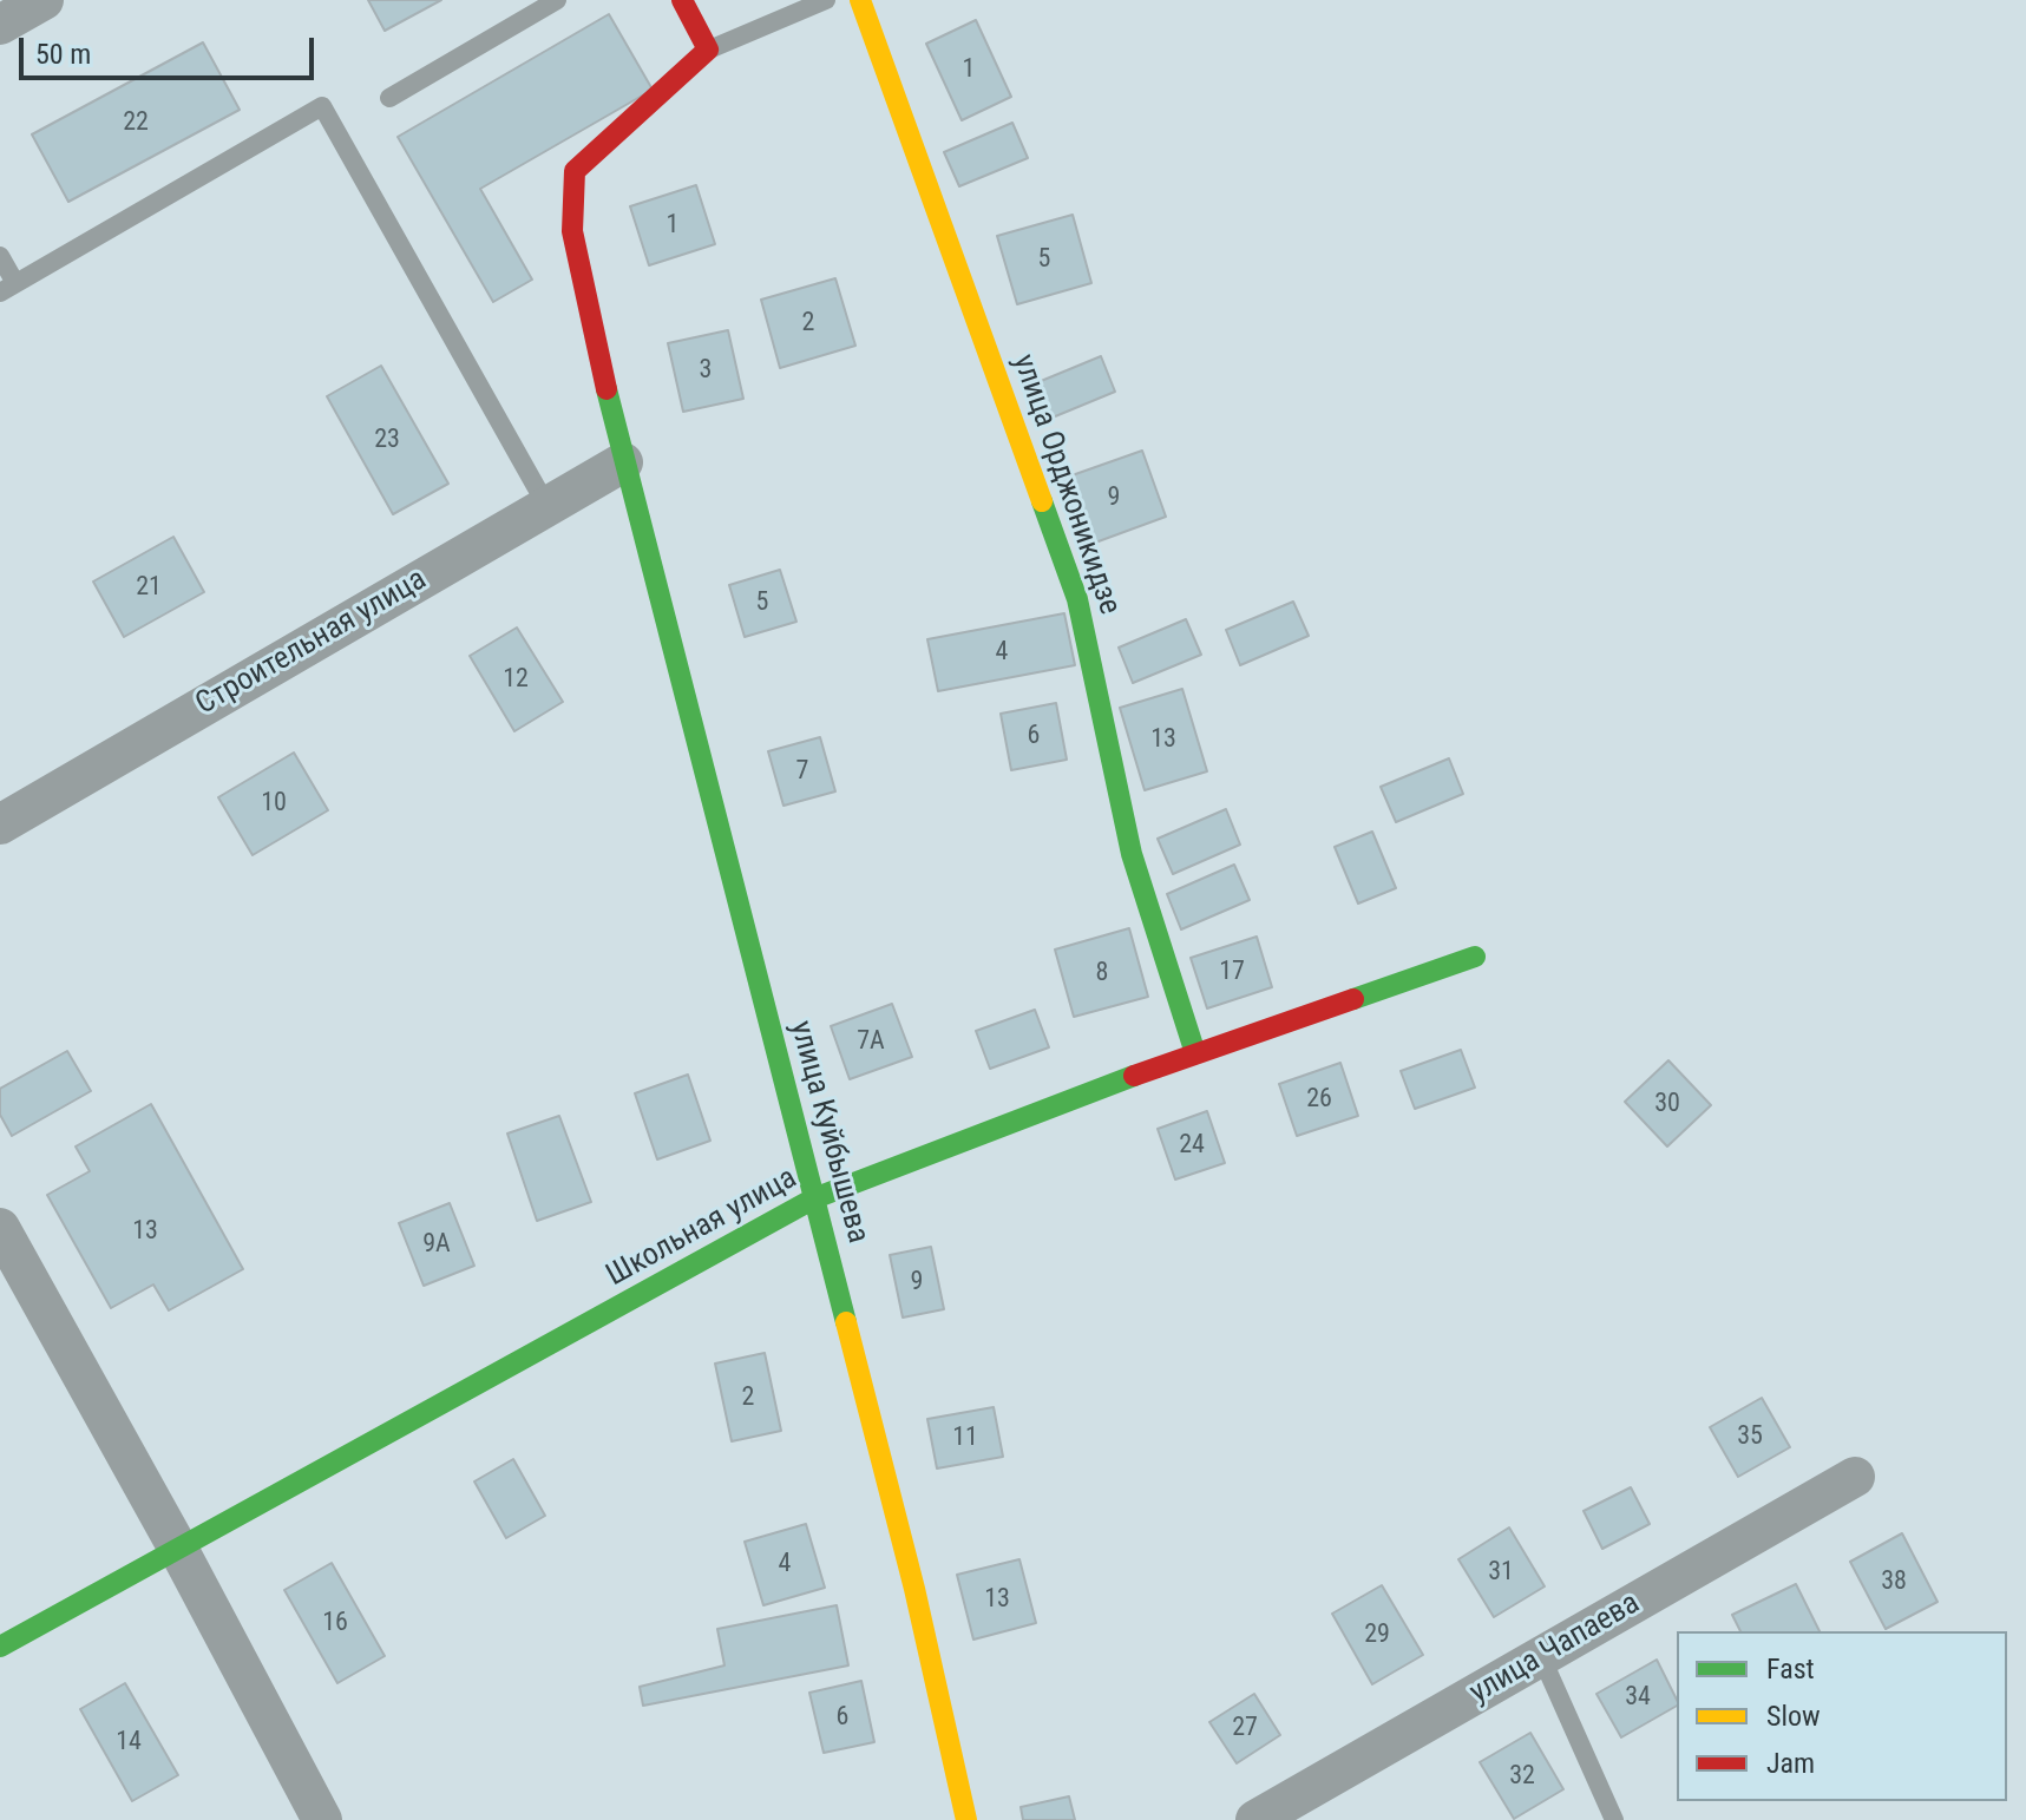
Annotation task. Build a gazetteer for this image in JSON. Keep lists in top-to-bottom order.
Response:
{
  "streets": {
    "street": [
      "улица Орджоникидзе",
      "Строительная улица",
      "улица Куйбышева",
      "Школьная улица",
      "улица Чапаева"
    ]
  },
  "crossings": [
    ["улица Орджоникидзе", "Школьная улица"],
    ["Строительная улица", "улица Куйбышева"],
    ["улица Куйбышева", "Школьная улица"]
  ],
  "house_numbers": [
    "1",
    "22",
    "1",
    "5",
    "2",
    "3",
    "23",
    "9",
    "21",
    "5",
    "4",
    "12",
    "6",
    "13",
    "7",
    "10",
    "17",
    "8",
    "7А",
    "26",
    "30",
    "24",
    "13",
    "9А",
    "9",
    "2",
    "35",
    "11",
    "4",
    "31",
    "38",
    "13",
    "16",
    "29",
    "34",
    "6",
    "27",
    "14",
    "32"
  ],
  "legend": ["Fast", "Slow", "Jam"],
  "scale_bar": "50 m"
}
